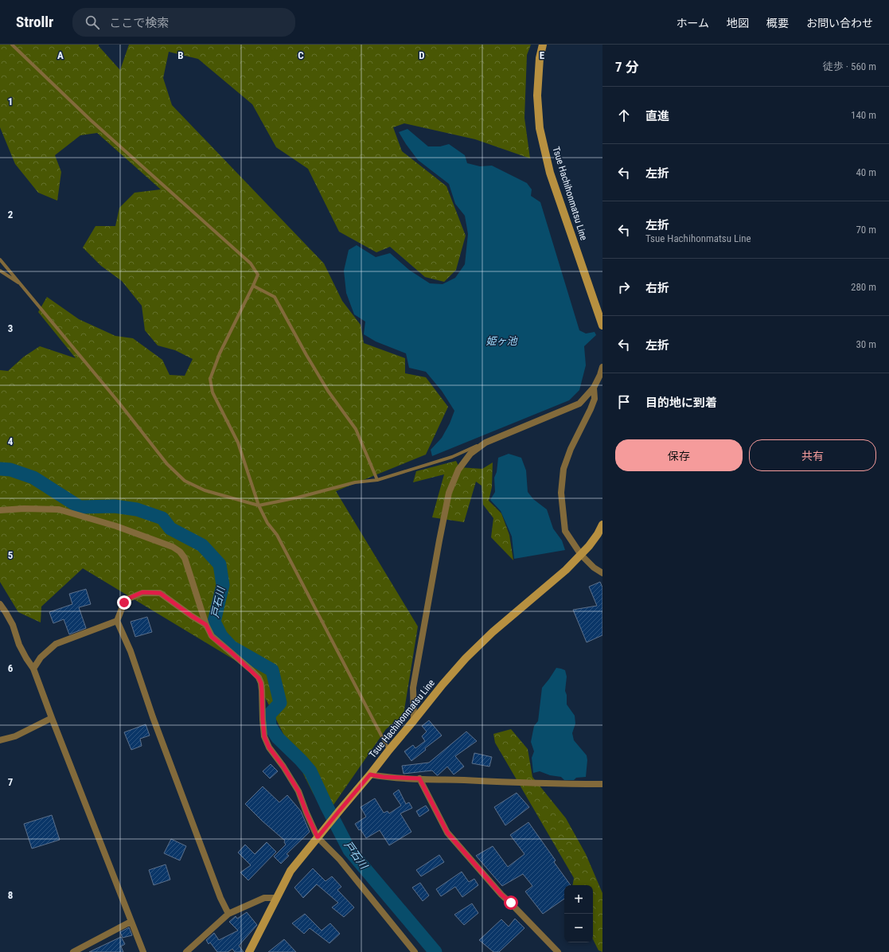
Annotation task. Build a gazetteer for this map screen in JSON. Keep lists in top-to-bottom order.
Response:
{
  "streets": {
    "main road": ["Tsue Hachihonmatsu Line"]
  },
  "water": ["姫ヶ池", "戸石川"],
  "page": {
    "header": "Strollr",
    "search": "ここで検索",
    "nav": [
      "ホーム",
      "地図",
      "概要",
      "お問い合わせ"
    ],
    "heading": ["7 分", "徒歩 · 560 m"],
    "list": [
      ["直進", "140 m"],
      ["左折", "40 m"],
      ["左折", "Tsue Hachihonmatsu Line", "70 m"],
      ["右折", "280 m"],
      ["左折", "30 m"],
      "目的地に到着"
    ],
    "buttons": ["保存", "共有"],
    "map_buttons": ["+", "−"]
  },
  "grid": {
    "columns": [
      "A",
      "B",
      "C",
      "D",
      "E"
    ],
    "rows": [
      "1",
      "2",
      "3",
      "4",
      "5",
      "6",
      "7",
      "8"
    ]
  }
}
